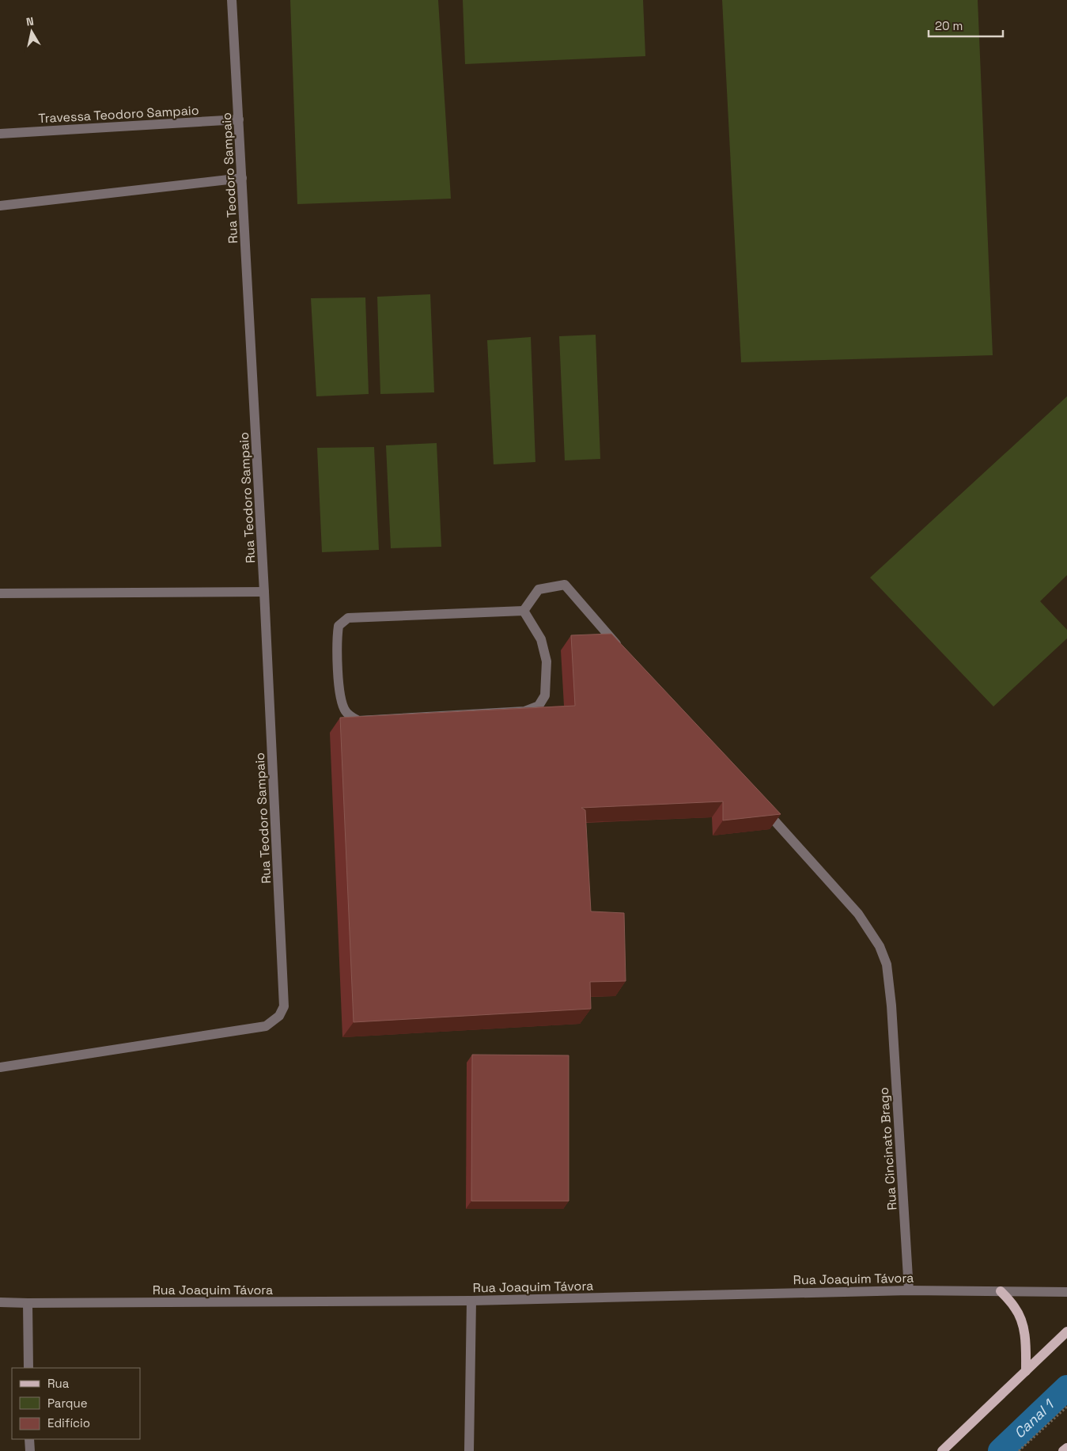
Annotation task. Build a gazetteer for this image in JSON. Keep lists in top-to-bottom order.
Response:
{
  "streets": {
    "street": [
      "Travessa Teodoro Sampaio",
      "Rua Teodoro Sampaio",
      "Rua Cincinato Brago",
      "Rua Joaquim Távora"
    ]
  },
  "crossings": [
    ["Travessa Teodoro Sampaio", "Rua Teodoro Sampaio"],
    ["Rua Cincinato Brago", "Rua Joaquim Távora"]
  ],
  "water": ["Canal 1"],
  "legend": ["Rua", "Parque", "Edifício"],
  "scale_bar": "20 m",
  "north": "top"
}
